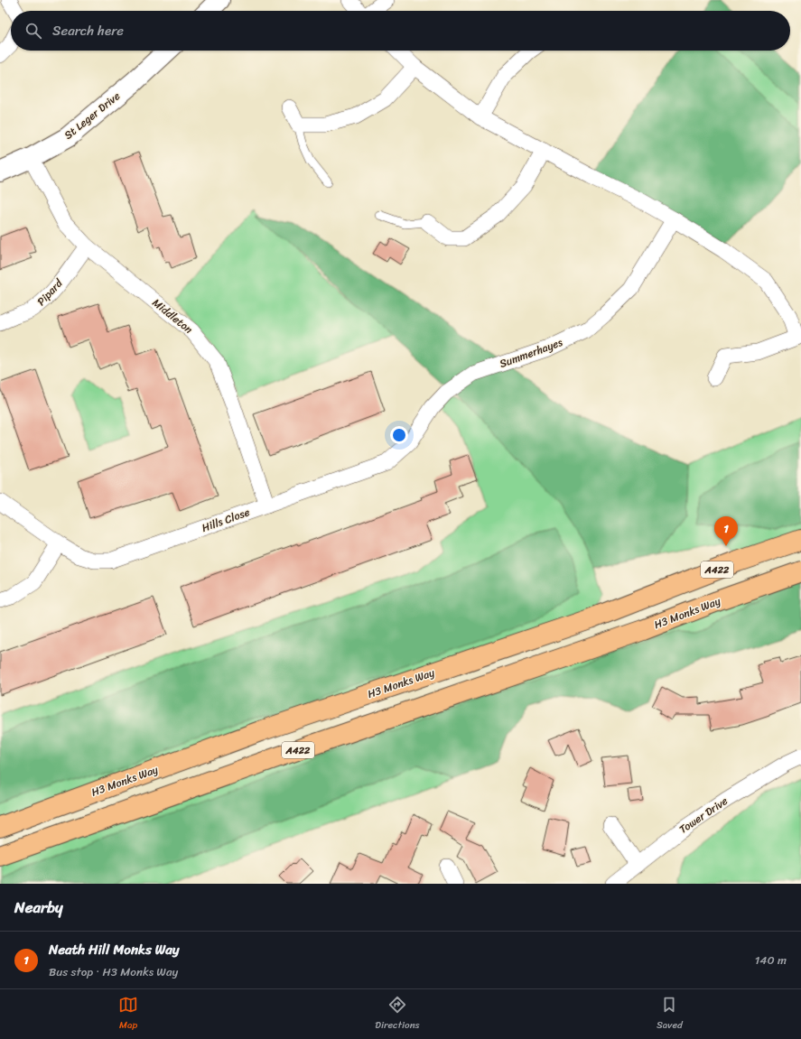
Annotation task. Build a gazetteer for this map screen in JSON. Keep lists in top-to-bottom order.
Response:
{
  "streets": {
    "main road": ["A422", "H3 Monks Way"],
    "street": [
      "St Leger Drive",
      "Pipard",
      "Middleton",
      "Summerhayes",
      "Hills Close",
      "Tower Drive"
    ]
  },
  "crossings": [
    ["St Leger Drive", "Middleton"],
    ["Pipard", "Middleton"],
    ["Middleton", "Hills Close"],
    ["Summerhayes", "Hills Close"]
  ],
  "page": {
    "search": "Search here",
    "pins": "1",
    "heading": "Nearby",
    "list": [
      {
        "mark": "1",
        "name": "Neath Hill Monks Way",
        "note": "Bus stop · H3 Monks Way",
        "value": "140 m"
      }
    ],
    "nav": ["Map", "Directions", "Saved"]
  }
}
